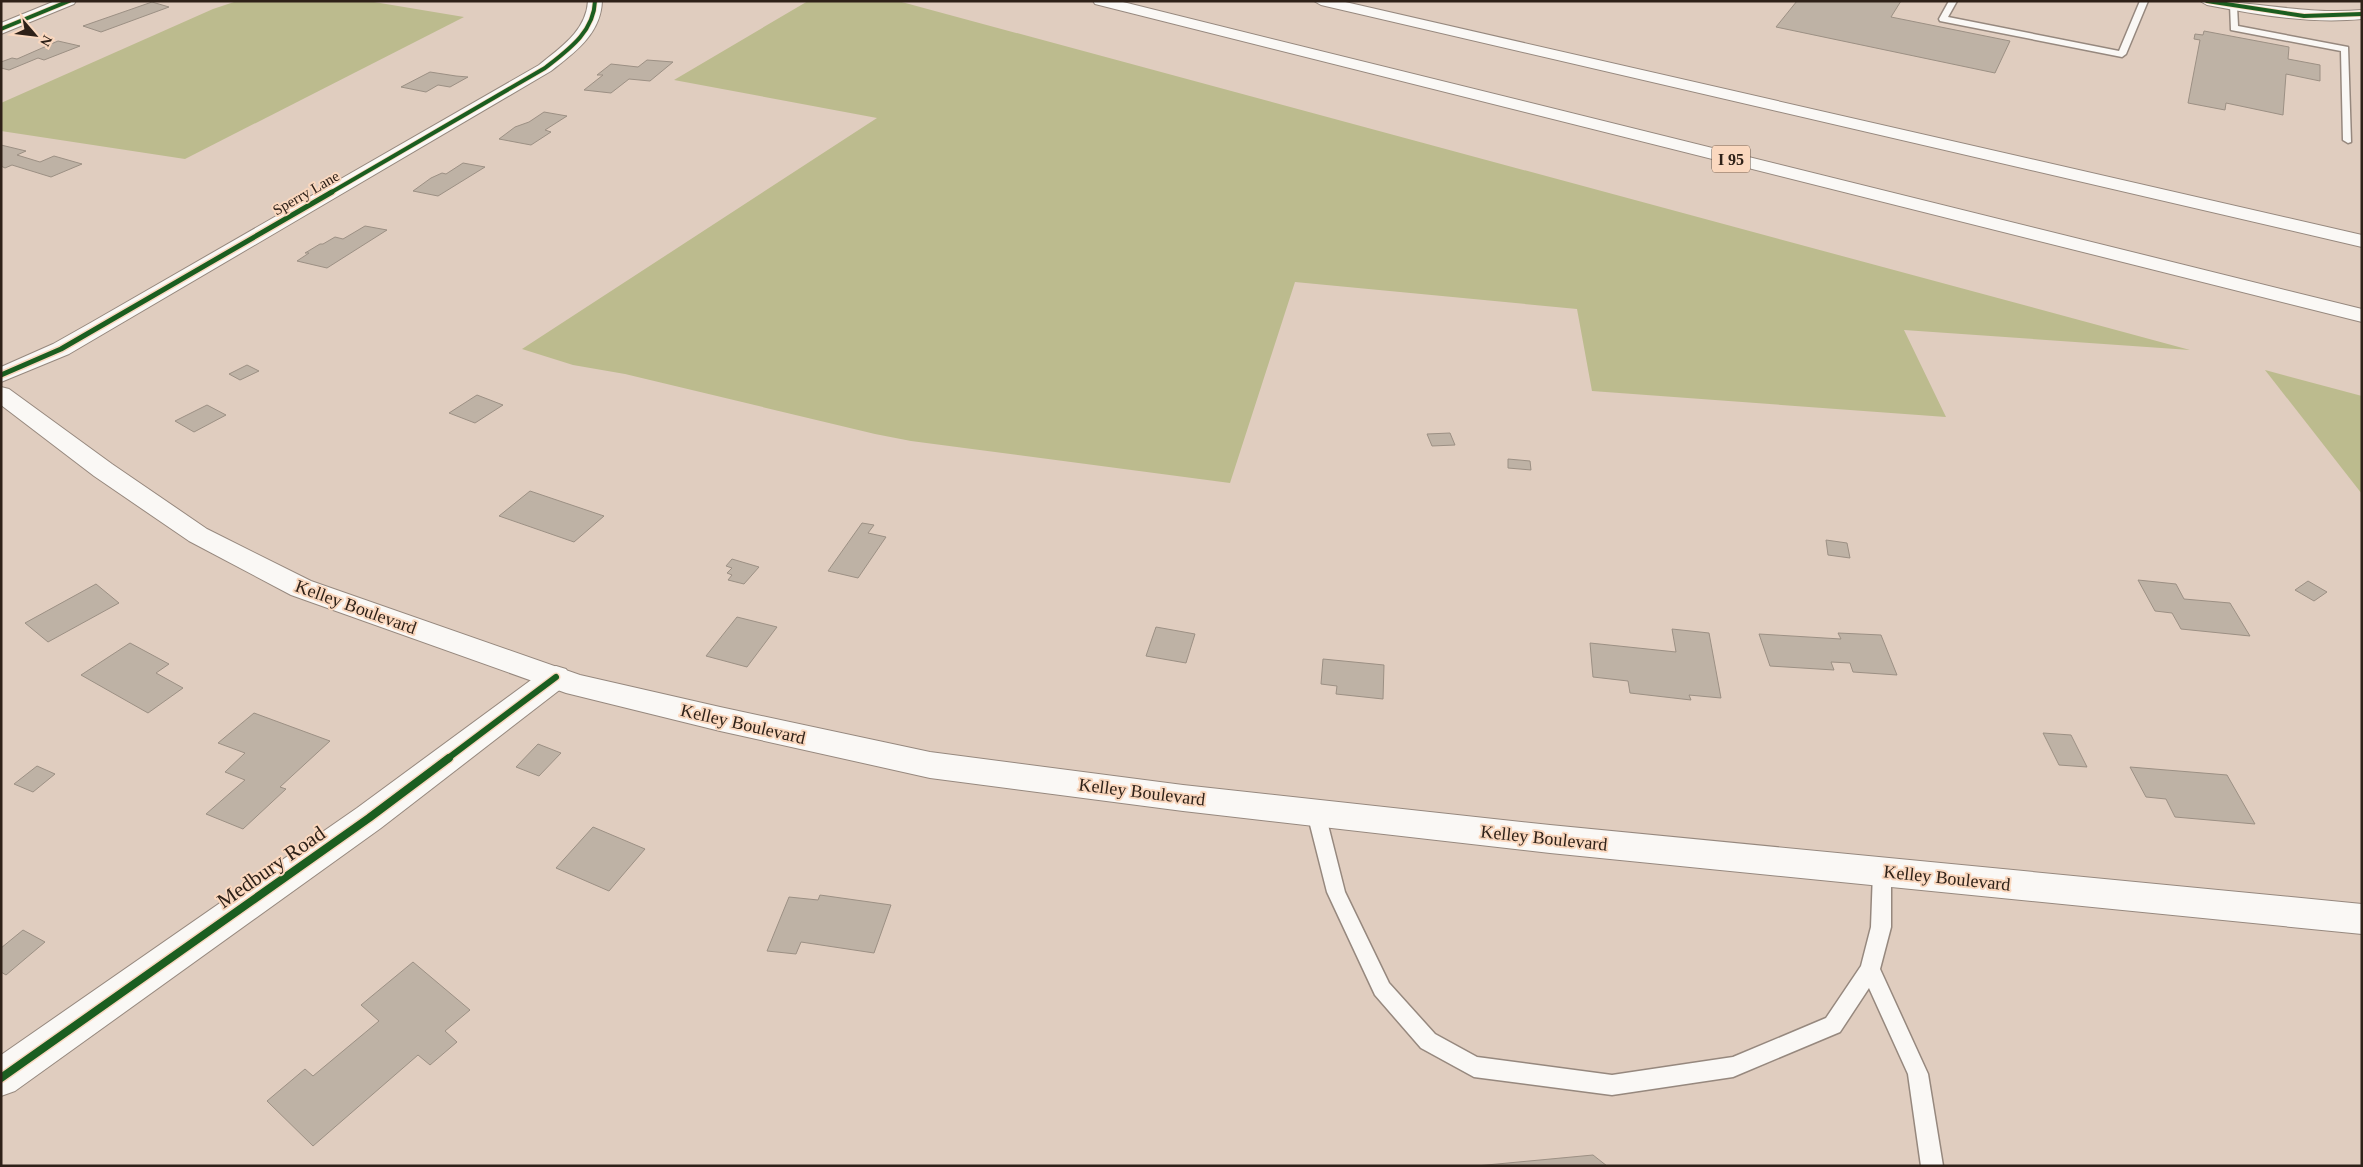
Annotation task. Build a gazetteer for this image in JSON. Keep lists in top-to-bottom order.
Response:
{
  "streets": {
    "main road": [
      "I 95",
      "Sperry Lane",
      "Kelley Boulevard",
      "Medbury Road"
    ]
  },
  "crossings": [
    ["Kelley Boulevard", "Medbury Road"]
  ],
  "north": "bottom right"
}
